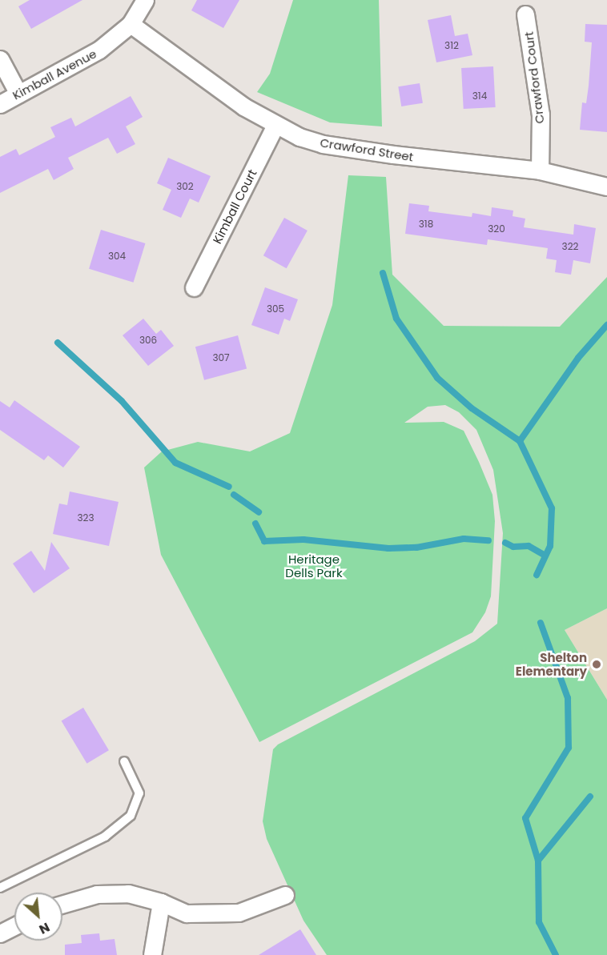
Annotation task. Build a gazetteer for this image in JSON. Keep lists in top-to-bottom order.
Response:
{
  "streets": {
    "street": [
      "Kimball Avenue",
      "Crawford Court",
      "Crawford Street",
      "Kimball Court"
    ]
  },
  "crossings": [
    ["Kimball Avenue", "Crawford Street"],
    ["Crawford Court", "Crawford Street"],
    ["Crawford Street", "Kimball Court"]
  ],
  "parks": ["Heritage Dells Park"],
  "places": ["Shelton Elementary"],
  "house_numbers": [
    "312",
    "314",
    "302",
    "318",
    "320",
    "322",
    "304",
    "305",
    "306",
    "307",
    "323"
  ],
  "north": "bottom right"
}
